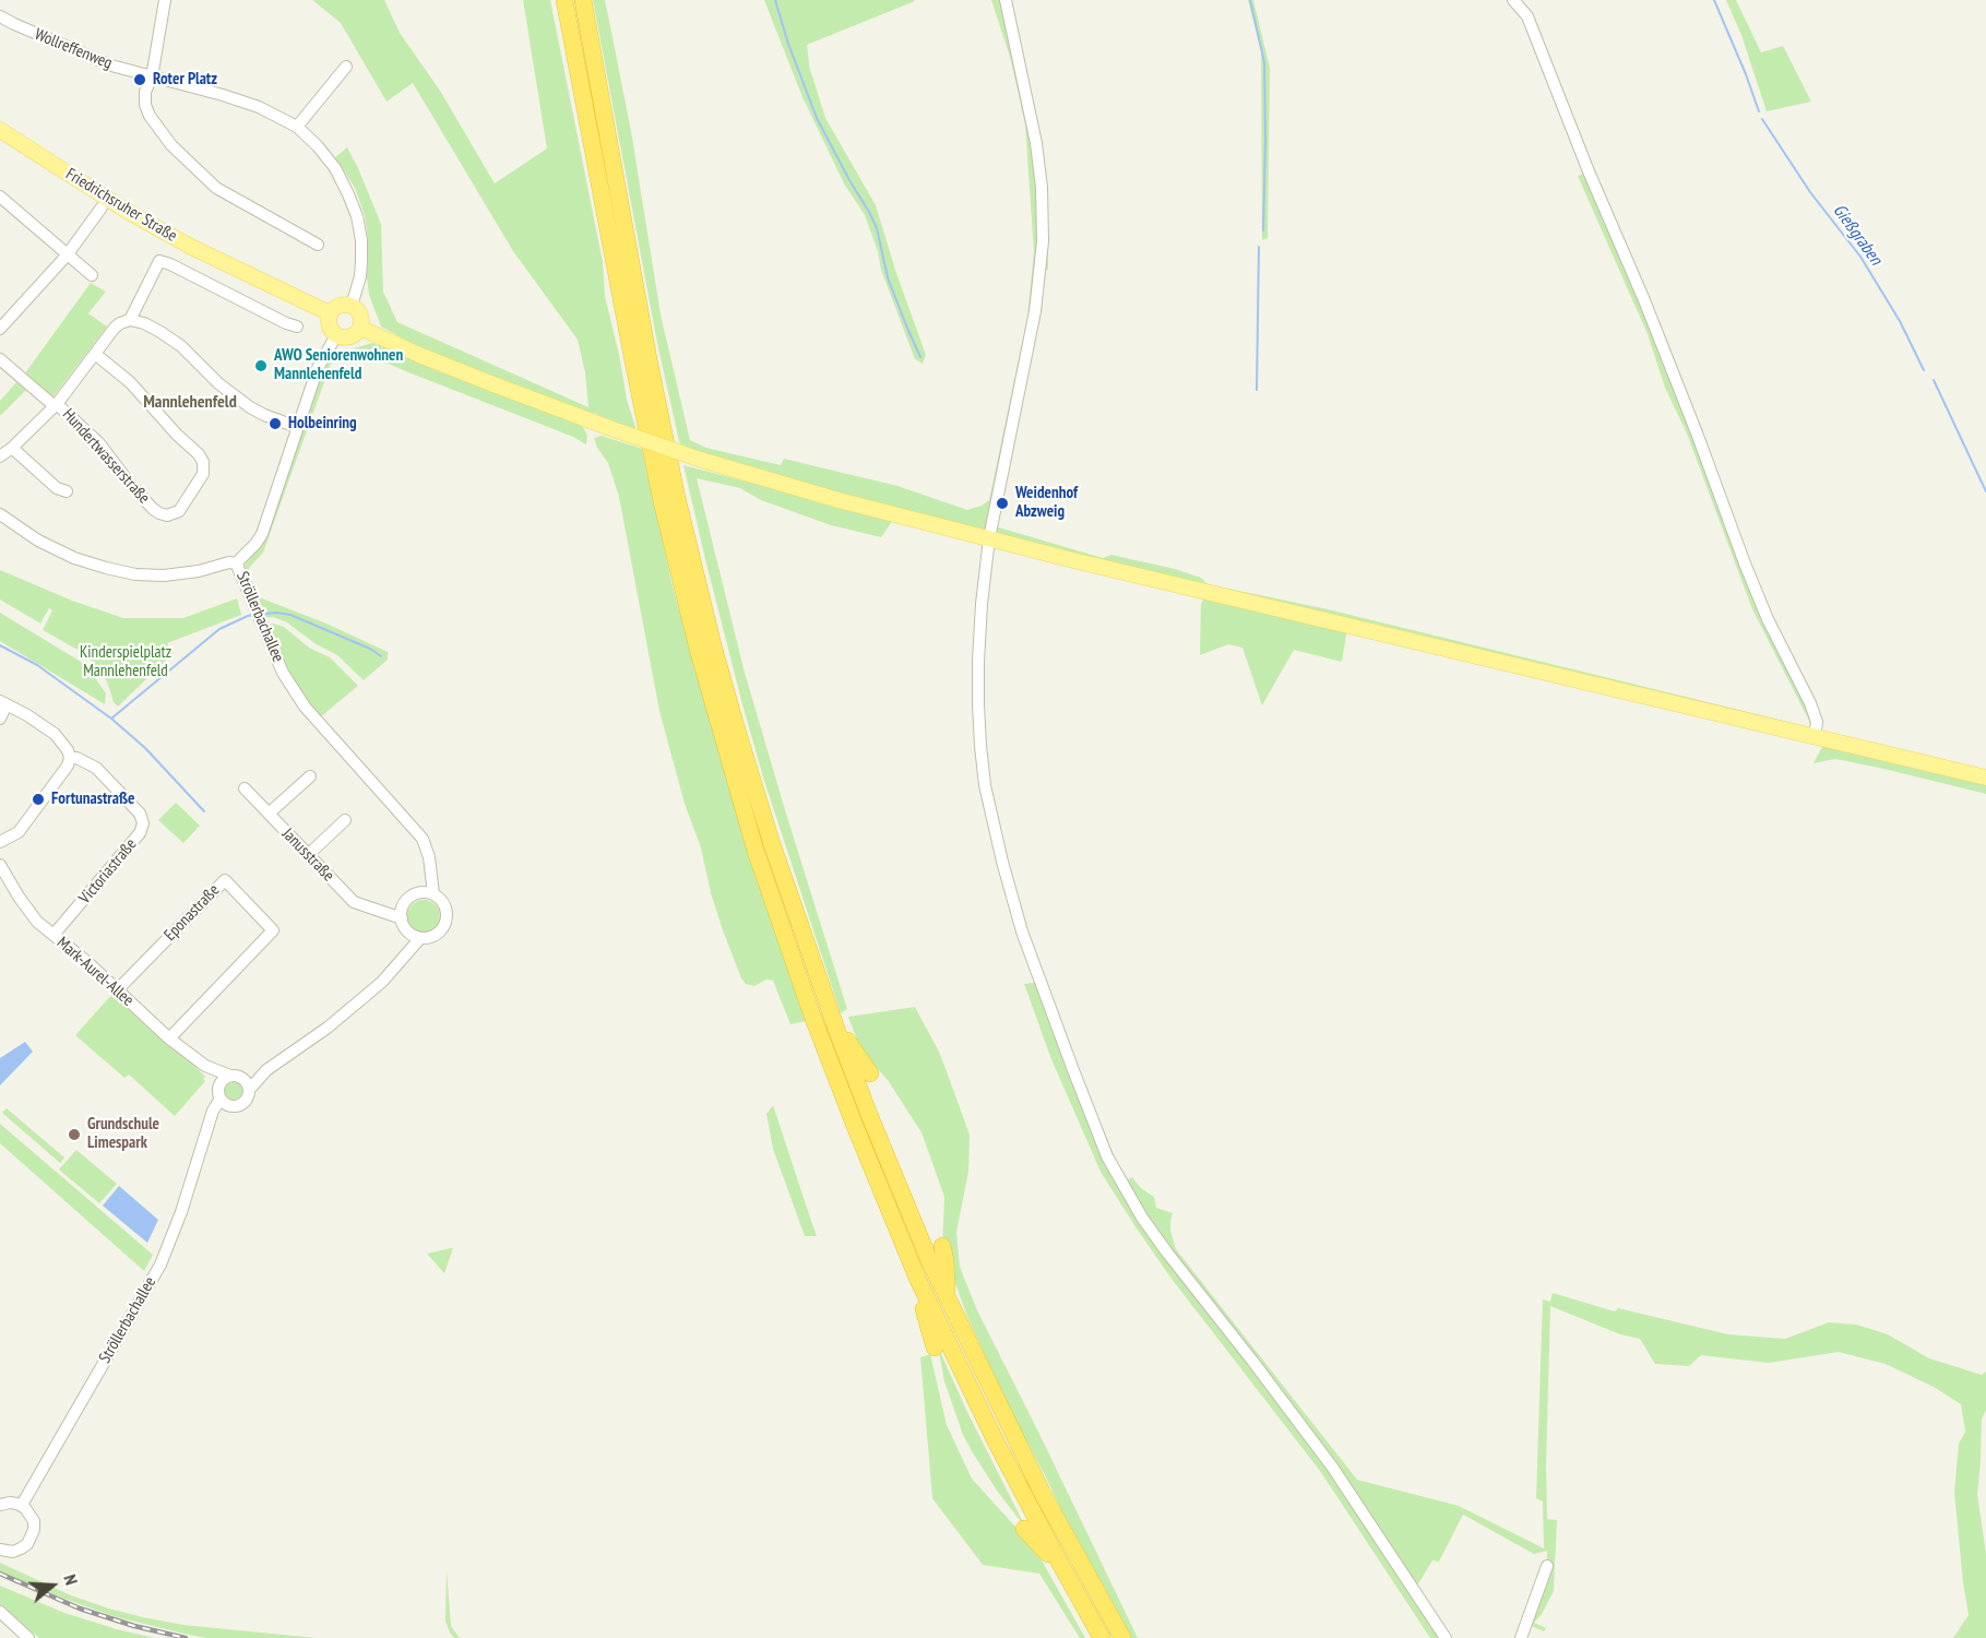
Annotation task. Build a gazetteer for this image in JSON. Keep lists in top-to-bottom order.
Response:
{
  "streets": {
    "main road": ["Friedrichsruher Straße"],
    "street": [
      "Wollreffenweg",
      "Hundertwasserstraße",
      "Ströllerbachallee",
      "Janusstraße",
      "Victoriastraße",
      "Eponastraße",
      "Mark-Aurel-Allee"
    ]
  },
  "crossings": [
    ["Wollreffenweg", "Friedrichsruher Straße"],
    ["Wollreffenweg", "Ströllerbachallee"],
    ["Friedrichsruher Straße", "Ströllerbachallee"],
    ["Ströllerbachallee", "Janusstraße"],
    ["Ströllerbachallee", "Mark-Aurel-Allee"],
    ["Victoriastraße", "Mark-Aurel-Allee"],
    ["Eponastraße", "Mark-Aurel-Allee"]
  ],
  "districts": ["Mannlehenfeld"],
  "water": ["Gießgraben"],
  "parks": ["Kinderspielplatz Mannlehenfeld"],
  "places": [
    "Roter Platz",
    "AWO Seniorenwohnen Mannlehenfeld",
    "Holbeinring",
    "Weidenhof Abzweig",
    "Fortunastraße",
    "Grundschule Limespark"
  ],
  "north": "right"
}
